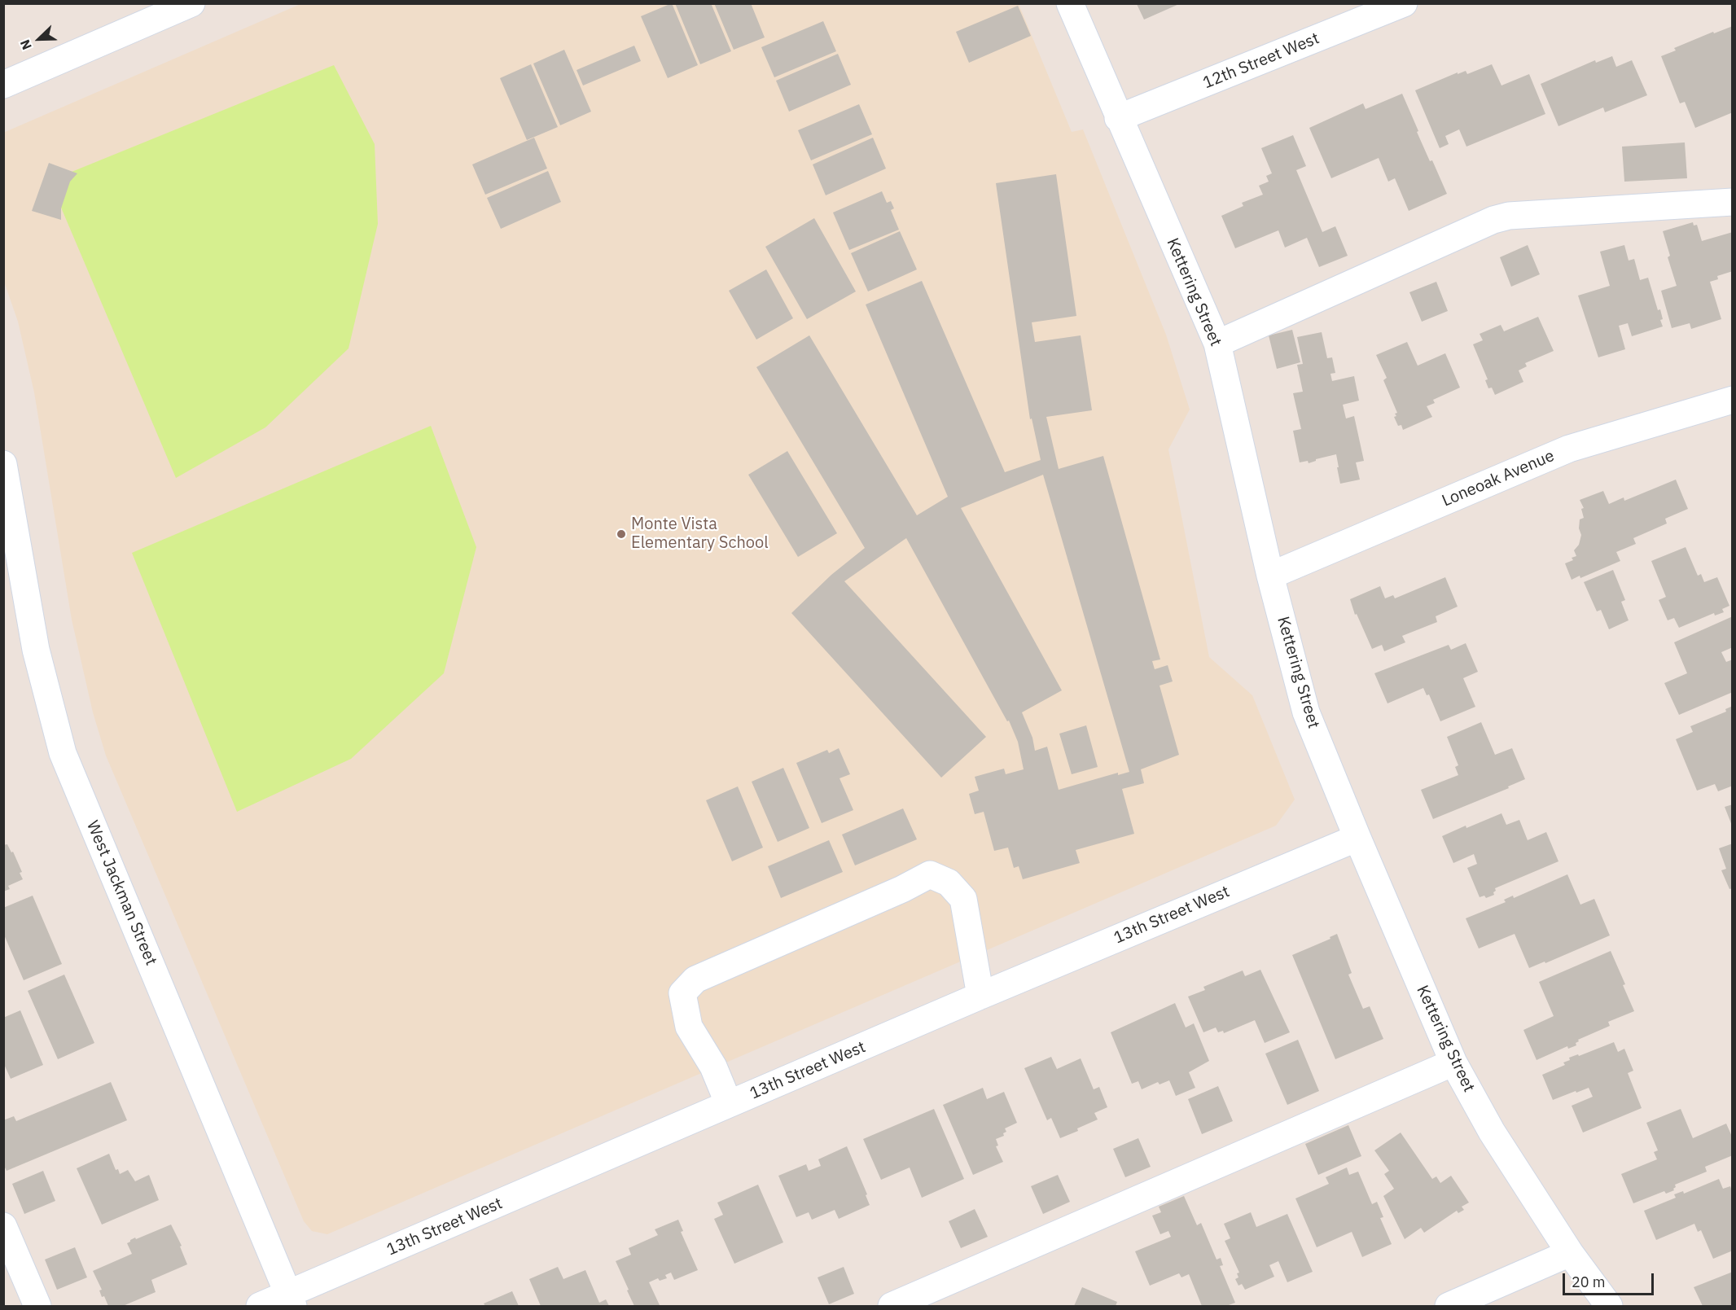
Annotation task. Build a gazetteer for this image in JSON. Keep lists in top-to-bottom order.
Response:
{
  "streets": {
    "street": [
      "12th Street West",
      "Kettering Street",
      "Loneoak Avenue",
      "West Jackman Street",
      "13th Street West"
    ]
  },
  "crossings": [
    ["12th Street West", "Kettering Street"],
    ["Kettering Street", "Loneoak Avenue"],
    ["Kettering Street", "13th Street West"],
    ["West Jackman Street", "13th Street West"]
  ],
  "places": ["Monte Vista Elementary School"],
  "scale_bar": "20 m",
  "north": "bottom left"
}
